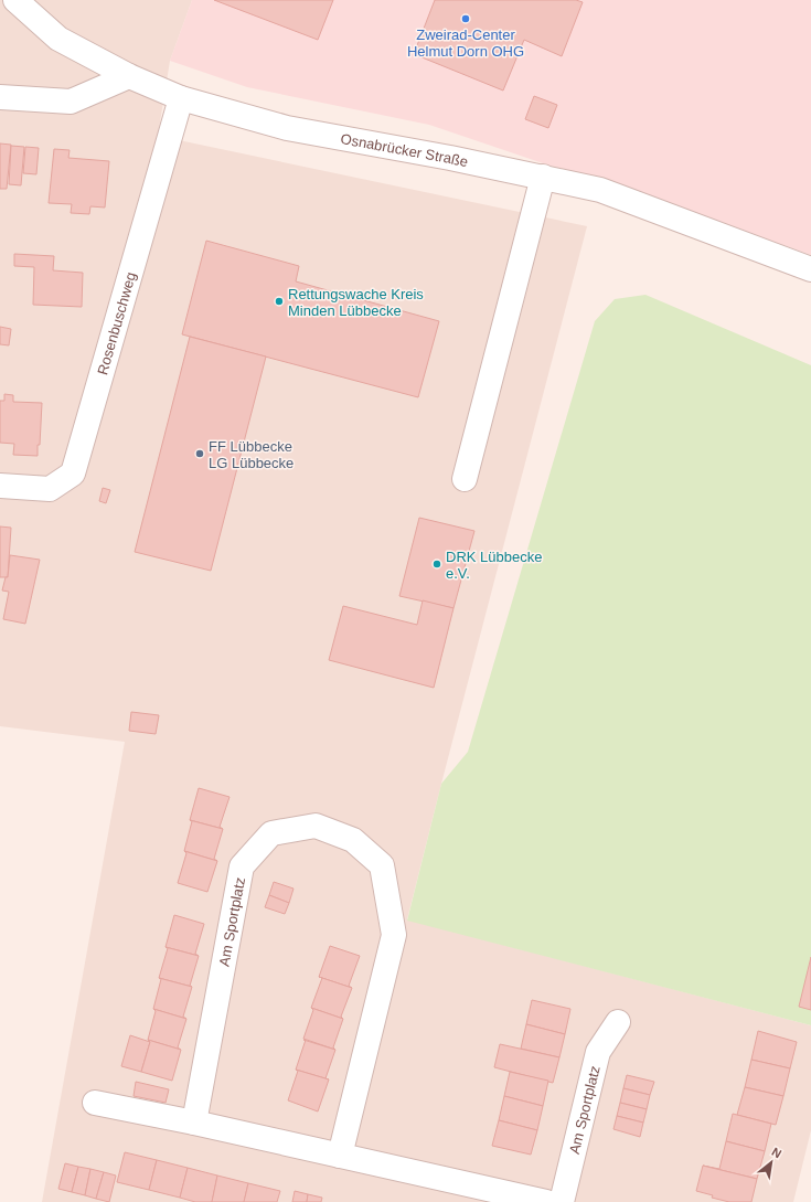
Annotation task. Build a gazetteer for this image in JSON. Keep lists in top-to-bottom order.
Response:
{
  "streets": {
    "street": ["Osnabrücker Straße", "Rosenbuschweg", "Am Sportplatz"]
  },
  "crossings": [
    ["Osnabrücker Straße", "Rosenbuschweg"]
  ],
  "places": [
    "Zweirad-Center Helmut Dorn OHG",
    "Rettungswache Kreis Minden Lübbecke",
    "FF Lübbecke LG Lübbecke",
    "DRK Lübbecke e.V."
  ],
  "north": "top right"
}
